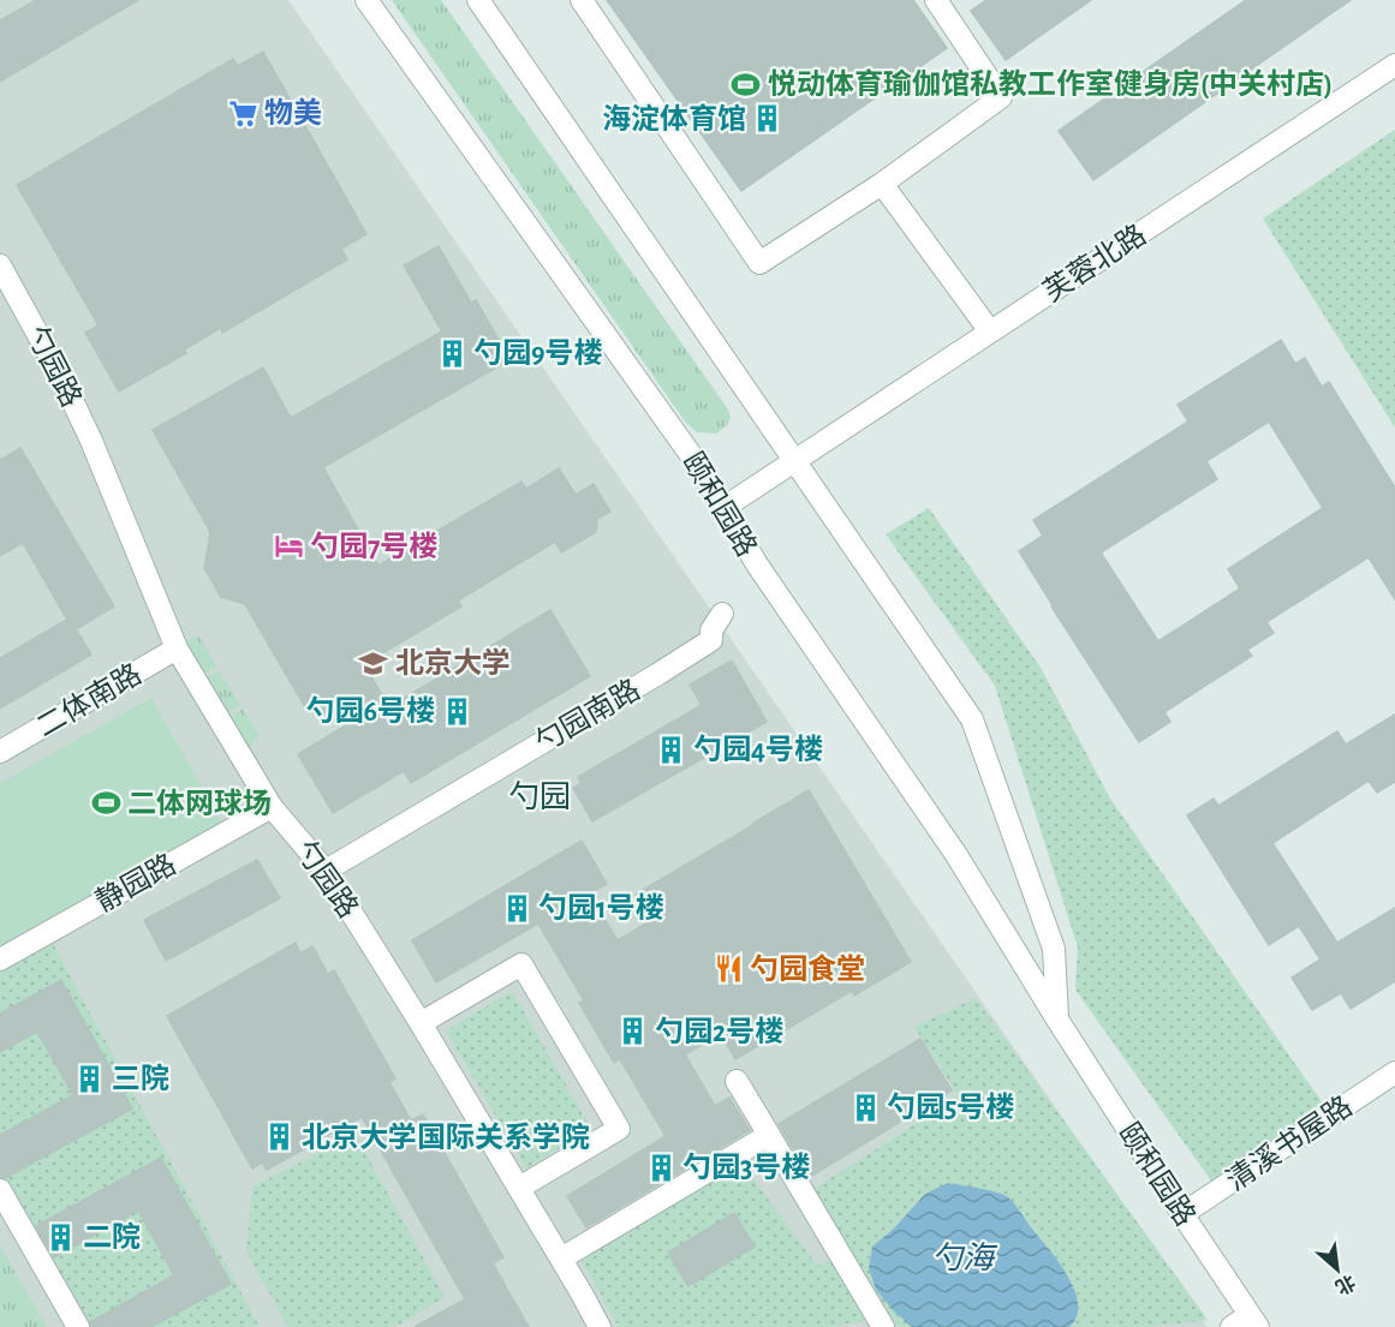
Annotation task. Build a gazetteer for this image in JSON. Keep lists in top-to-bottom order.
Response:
{
  "streets": {
    "street": [
      "芙蓉北路",
      "勺园路",
      "颐和园路",
      "二体南路",
      "勺园南路",
      "静园路",
      "清溪书屋路"
    ]
  },
  "crossings": [
    ["芙蓉北路", "颐和园路"],
    ["勺园路", "二体南路"],
    ["勺园路", "勺园南路"],
    ["勺园路", "静园路"],
    ["颐和园路", "清溪书屋路"]
  ],
  "districts": ["勺园"],
  "water": ["勺海"],
  "places": {
    "sports": ["悦动体育瑜伽馆私教工作室健身房(中关村店)", "二体网球场"],
    "supermarket": ["物美"],
    "building": [
      "海淀体育馆",
      "勺园9号楼",
      "勺园6号楼",
      "勺园4号楼",
      "勺园1号楼",
      "勺园2号楼",
      "三院",
      "勺园5号楼",
      "北京大学国际关系学院",
      "勺园3号楼",
      "二院"
    ],
    "hotel": ["勺园7号楼"],
    "school or university": ["北京大学"],
    "restaurant": ["勺园食堂"]
  },
  "north": "bottom right"
}
